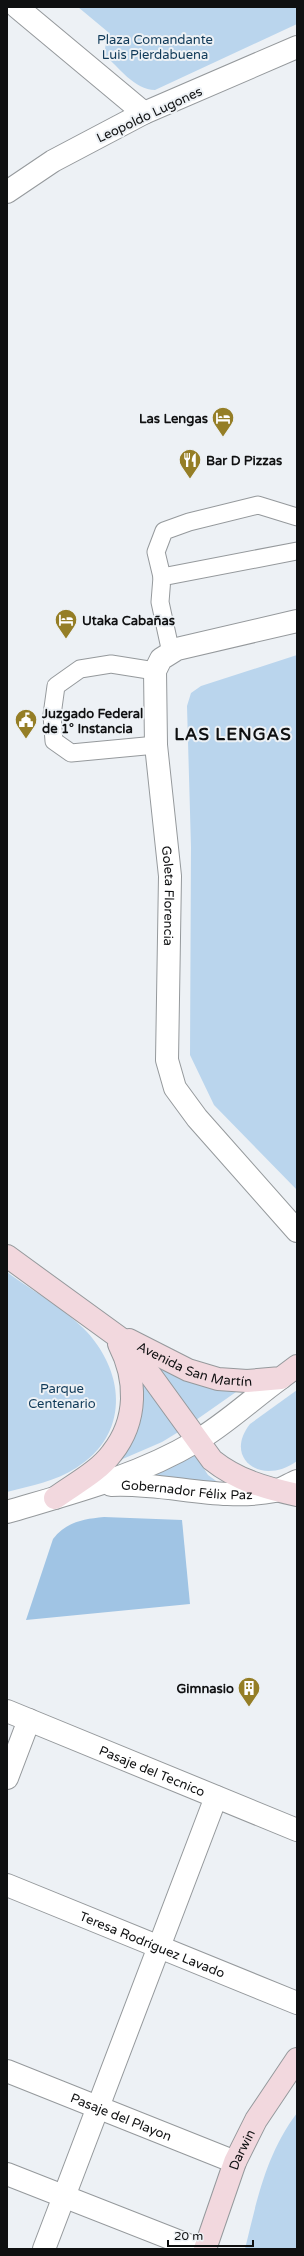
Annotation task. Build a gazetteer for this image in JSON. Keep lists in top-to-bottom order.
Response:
{
  "streets": {
    "main road": ["Avenida San Martín", "Gobernador Félix Paz", "Darwin"],
    "street": [
      "Leopoldo Lugones",
      "Goleta Florencia",
      "Pasaje del Tecnico",
      "Teresa Rodríguez Lavado",
      "Pasaje del Playon"
    ]
  },
  "crossings": [
    ["Avenida San Martín", "Gobernador Félix Paz"],
    ["Pasaje del Playon", "Darwin"]
  ],
  "districts": ["LAS LENGAS"],
  "parks": ["Plaza Comandante Luis Pierdabuena", "Parque Centenario"],
  "places": {
    "hotel": ["Las Lengas", "Utaka Cabañas"],
    "restaurant": ["Bar D Pizzas"],
    "public building": ["Juzgado Federal de 1° Instancia"],
    "building": ["Gimnasio"]
  },
  "scale_bar": "20 m"
}
